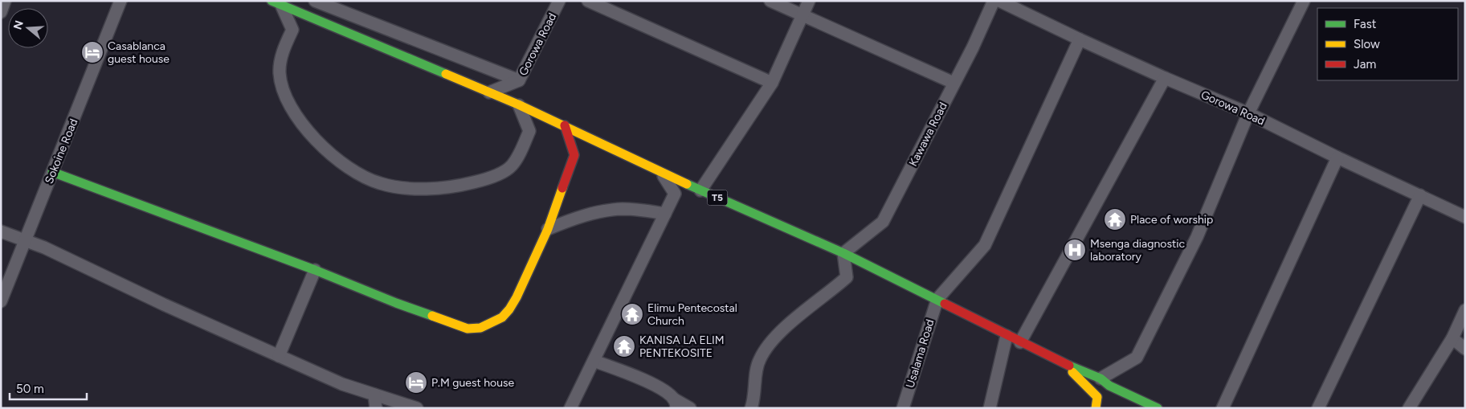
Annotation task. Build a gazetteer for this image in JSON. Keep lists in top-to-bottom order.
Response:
{
  "streets": {
    "main road": ["T5"],
    "street": [
      "Gorowa Road",
      "Kawawa Road",
      "Sokoine Road",
      "Usalama Road"
    ]
  },
  "crossings": [
    ["Gorowa Road", "T5"],
    ["Kawawa Road", "T5"],
    ["T5", "Usalama Road"]
  ],
  "places": {
    "hotel": ["Casablanca guest house", "P.M guest house"],
    "temple": ["Place of worship", "Elimu Pentecostal Church", "KANISA LA ELIM PENTEKOSITE"],
    "hospital": ["Msenga diagnostic laboratory"]
  },
  "legend": ["Fast", "Slow", "Jam"],
  "scale_bar": "50 m",
  "north": "left"
}
